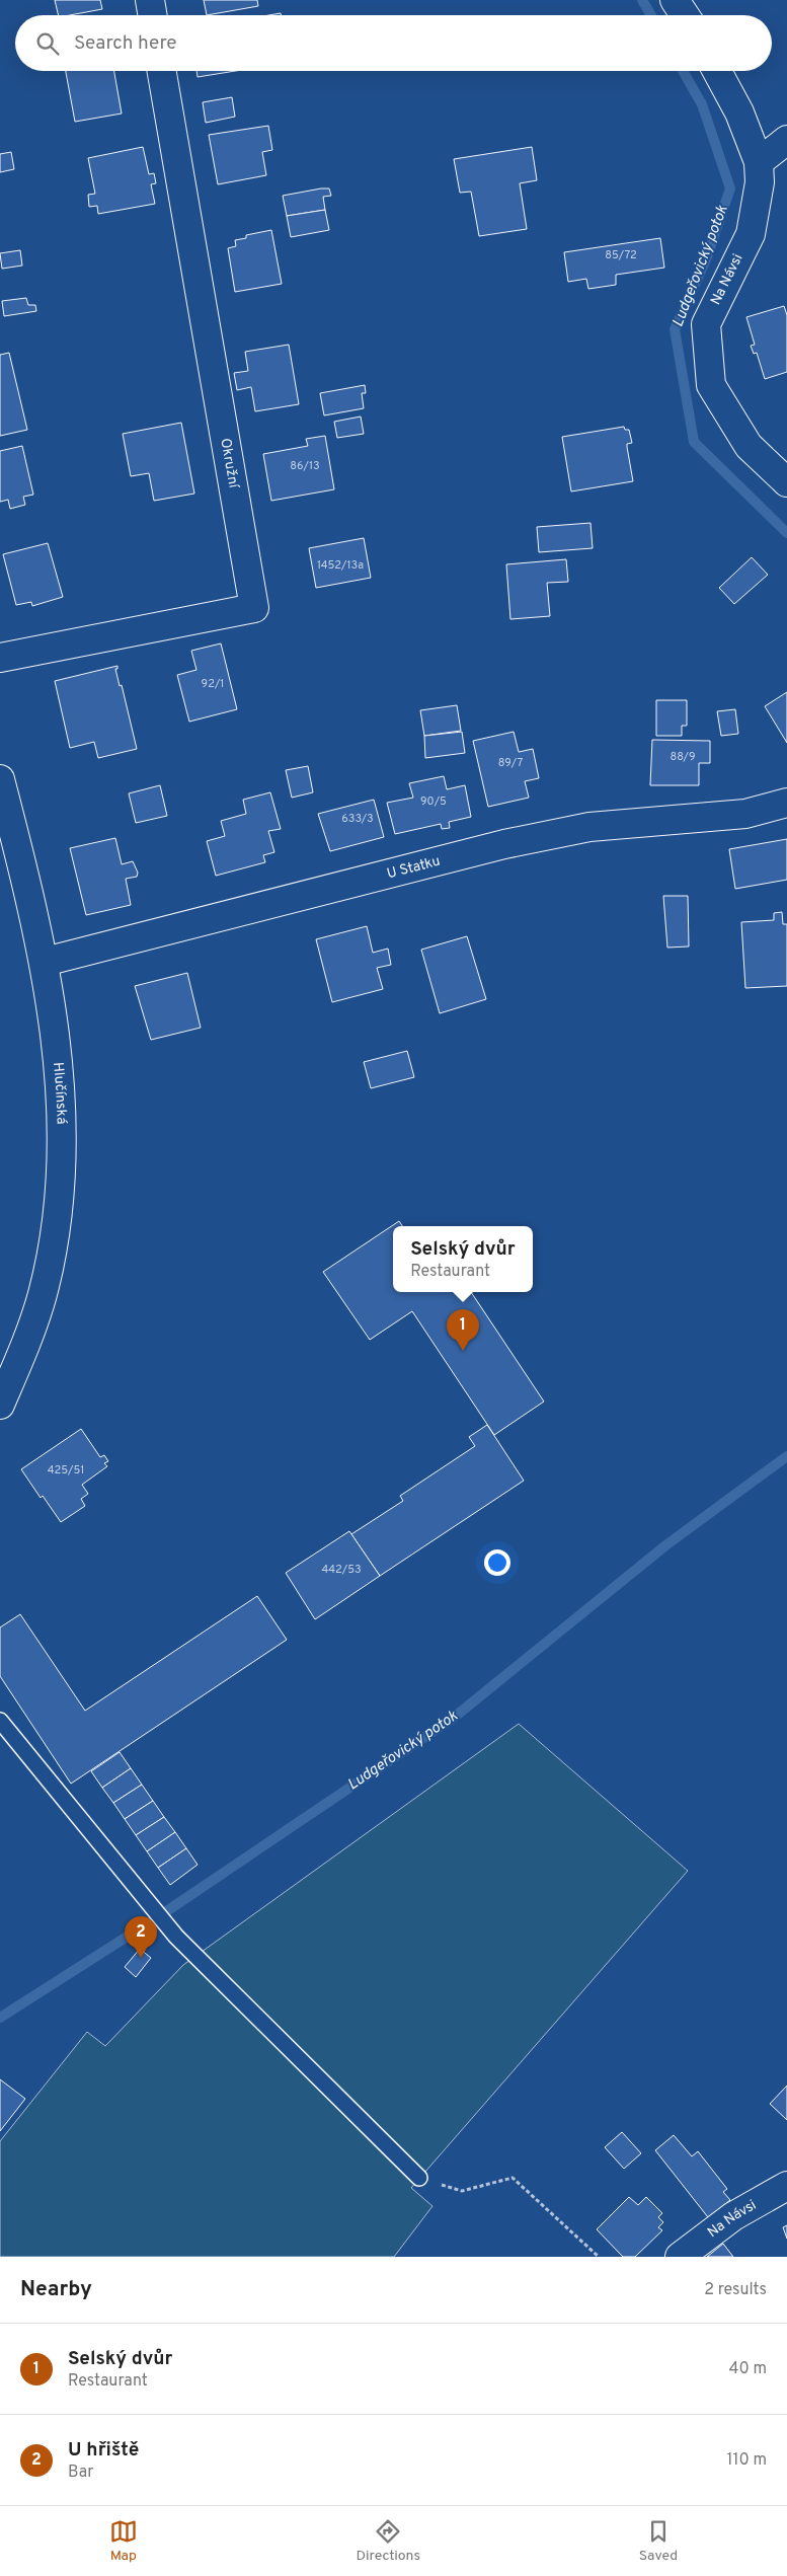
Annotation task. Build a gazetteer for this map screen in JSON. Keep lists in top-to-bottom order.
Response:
{
  "streets": {
    "street": [
      "Na Návsi",
      "Okružní",
      "U Statku",
      "Hlučínská"
    ]
  },
  "crossings": [
    ["U Statku", "Hlučínská"]
  ],
  "water": ["Ludgeřovický potok"],
  "house_numbers": [
    "85/72",
    "86/13",
    "1452/13a",
    "92/1",
    "88/9",
    "89/7",
    "90/5",
    "633/3",
    "425/51",
    "442/53"
  ],
  "page": {
    "search": "Search here",
    "popup": ["Selský dvůr", "Restaurant"],
    "pins": ["1", "2"],
    "heading": ["Nearby", "2 results"],
    "list": [
      {
        "mark": "1",
        "name": "Selský dvůr",
        "note": "Restaurant",
        "value": "40 m"
      },
      {
        "mark": "2",
        "name": "U hřiště",
        "note": "Bar",
        "value": "110 m"
      }
    ],
    "nav": ["Map", "Directions", "Saved"]
  }
}
